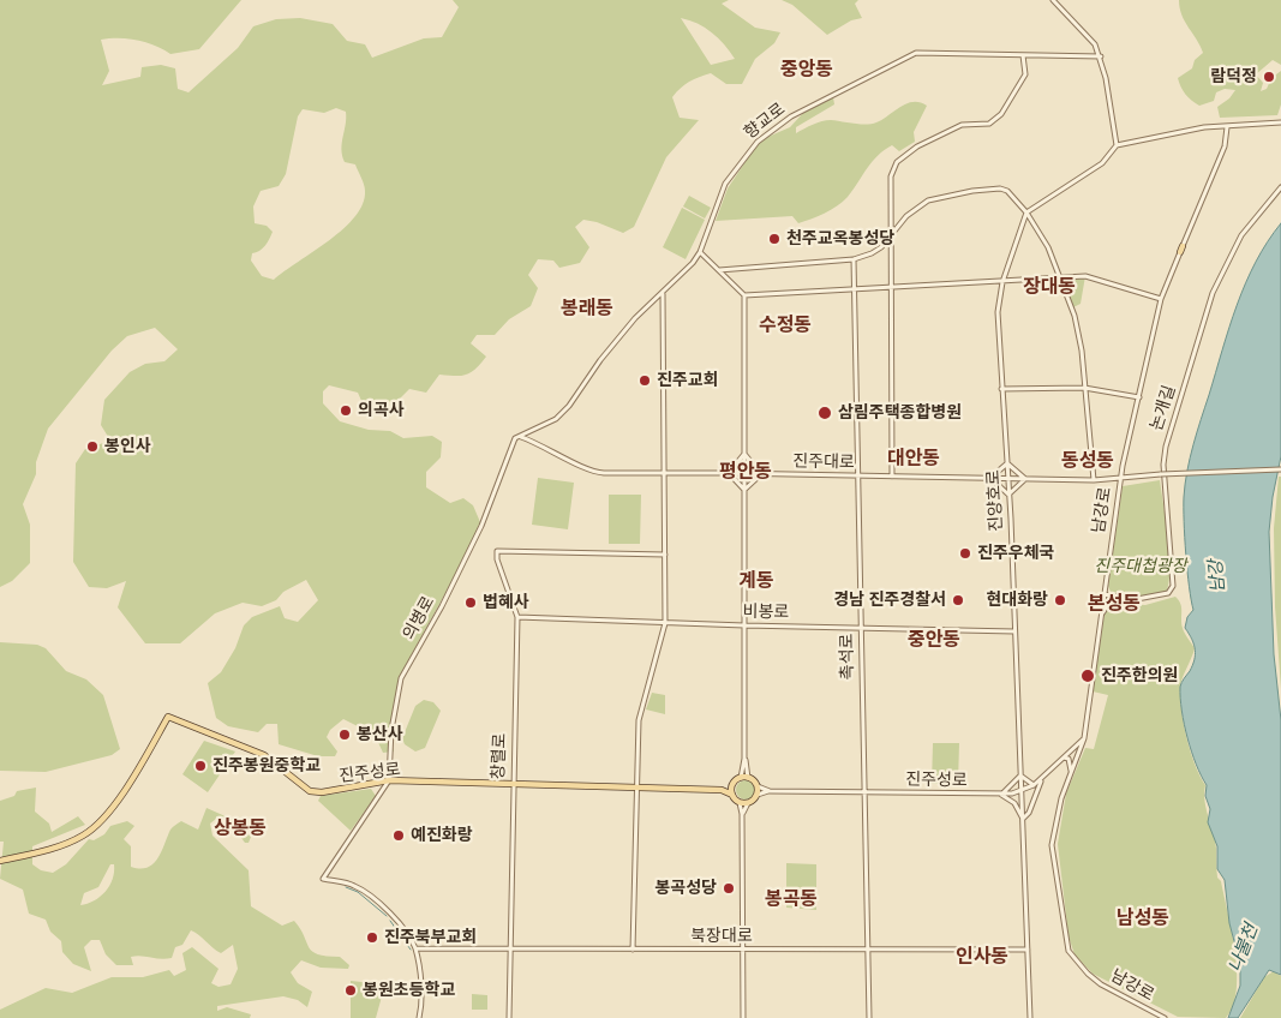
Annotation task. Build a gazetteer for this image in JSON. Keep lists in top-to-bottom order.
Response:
{
  "streets": {
    "main road": ["진주성로"],
    "street": [
      "향교로",
      "논개길",
      "진주대로",
      "진양호로",
      "남강로",
      "비봉로",
      "의병로",
      "촉석로",
      "창렬로",
      "북장대로"
    ]
  },
  "crossings": [
    ["논개길", "남강로"],
    ["진주대로", "진양호로"],
    ["진주대로", "남강로"],
    ["진주대로", "의병로"],
    ["진주대로", "촉석로"],
    ["진양호로", "비봉로"],
    ["진양호로", "진주성로"],
    ["진양호로", "북장대로"],
    ["남강로", "진주성로"],
    ["비봉로", "촉석로"],
    ["비봉로", "창렬로"],
    ["의병로", "진주성로"],
    ["촉석로", "진주성로"],
    ["촉석로", "북장대로"],
    ["창렬로", "진주성로"],
    ["창렬로", "북장대로"]
  ],
  "districts": [
    "중앙동",
    "장대동",
    "봉래동",
    "수정동",
    "대안동",
    "동성동",
    "평안동",
    "계동",
    "본성동",
    "중안동",
    "상봉동",
    "봉곡동",
    "남성동",
    "인사동"
  ],
  "water": ["남강", "나불천"],
  "parks": ["진주대첩광장"],
  "places": [
    "람덕정",
    "천주교옥봉성당",
    "진주교회",
    "의곡사",
    "삼림주택종합병원",
    "봉인사",
    "진주우체국",
    "경남 진주경찰서",
    "현대화랑",
    "법혜사",
    "진주한의원",
    "봉산사",
    "진주봉원중학교",
    "예진화랑",
    "봉곡성당",
    "진주북부교회",
    "봉원초등학교"
  ]
}
